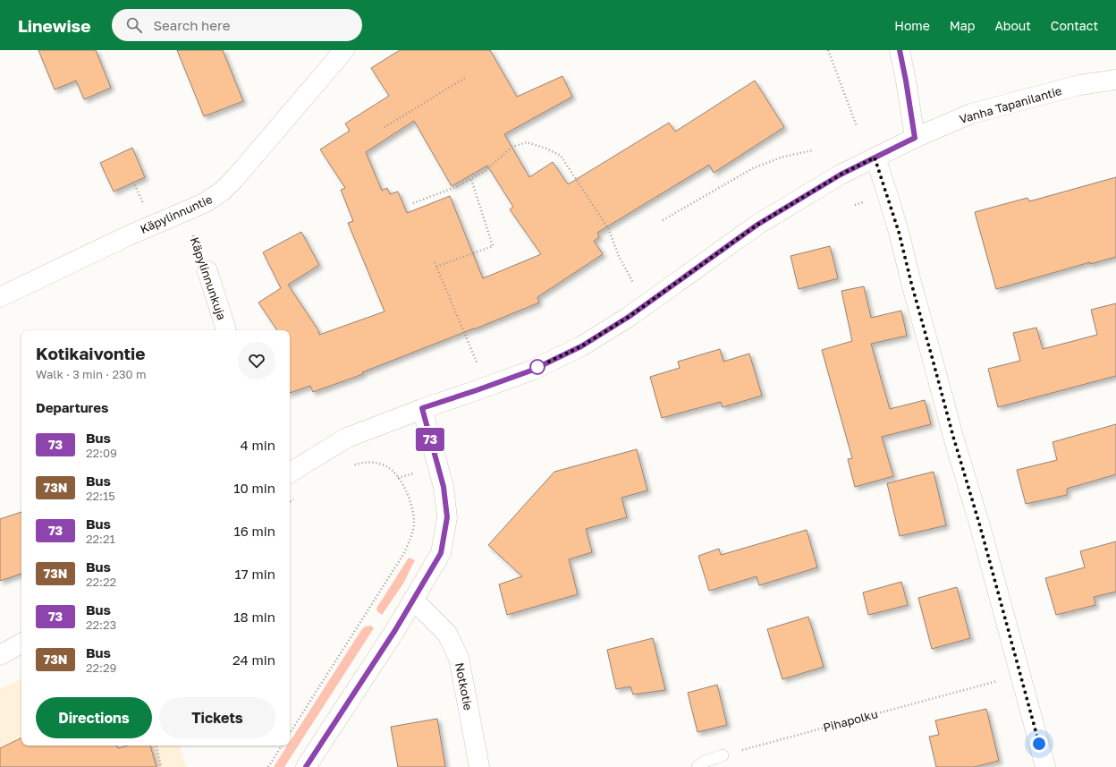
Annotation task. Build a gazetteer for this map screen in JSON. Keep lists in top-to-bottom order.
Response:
{
  "streets": {
    "street": [
      "Vanha Tapanilantie",
      "Käpylinnuntie",
      "Käpylinnunkuja",
      "Notkotie"
    ],
    "path": ["Pihapolku"]
  },
  "crossings": [
    ["Käpylinnuntie", "Käpylinnunkuja"]
  ],
  "lines": ["bus line 73"],
  "page": {
    "header": "Linewise",
    "search": "Search here",
    "nav": [
      "Home",
      "Map",
      "About",
      "Contact"
    ],
    "on_map": "73",
    "heading": [
      ["Kotikaivontie", "Walk · 3 min · 230 m"],
      "Departures"
    ],
    "list": [
      {
        "mark": "73",
        "name": "Bus",
        "note": "22:09",
        "value": "4 min"
      },
      {
        "mark": "73N",
        "name": "Bus",
        "note": "22:15",
        "value": "10 min"
      },
      {
        "mark": "73",
        "name": "Bus",
        "note": "22:21",
        "value": "16 min"
      },
      {
        "mark": "73N",
        "name": "Bus",
        "note": "22:22",
        "value": "17 min"
      },
      {
        "mark": "73",
        "name": "Bus",
        "note": "22:23",
        "value": "18 min"
      },
      {
        "mark": "73N",
        "name": "Bus",
        "note": "22:29",
        "value": "24 min"
      }
    ],
    "buttons": ["Directions", "Tickets"]
  }
}
